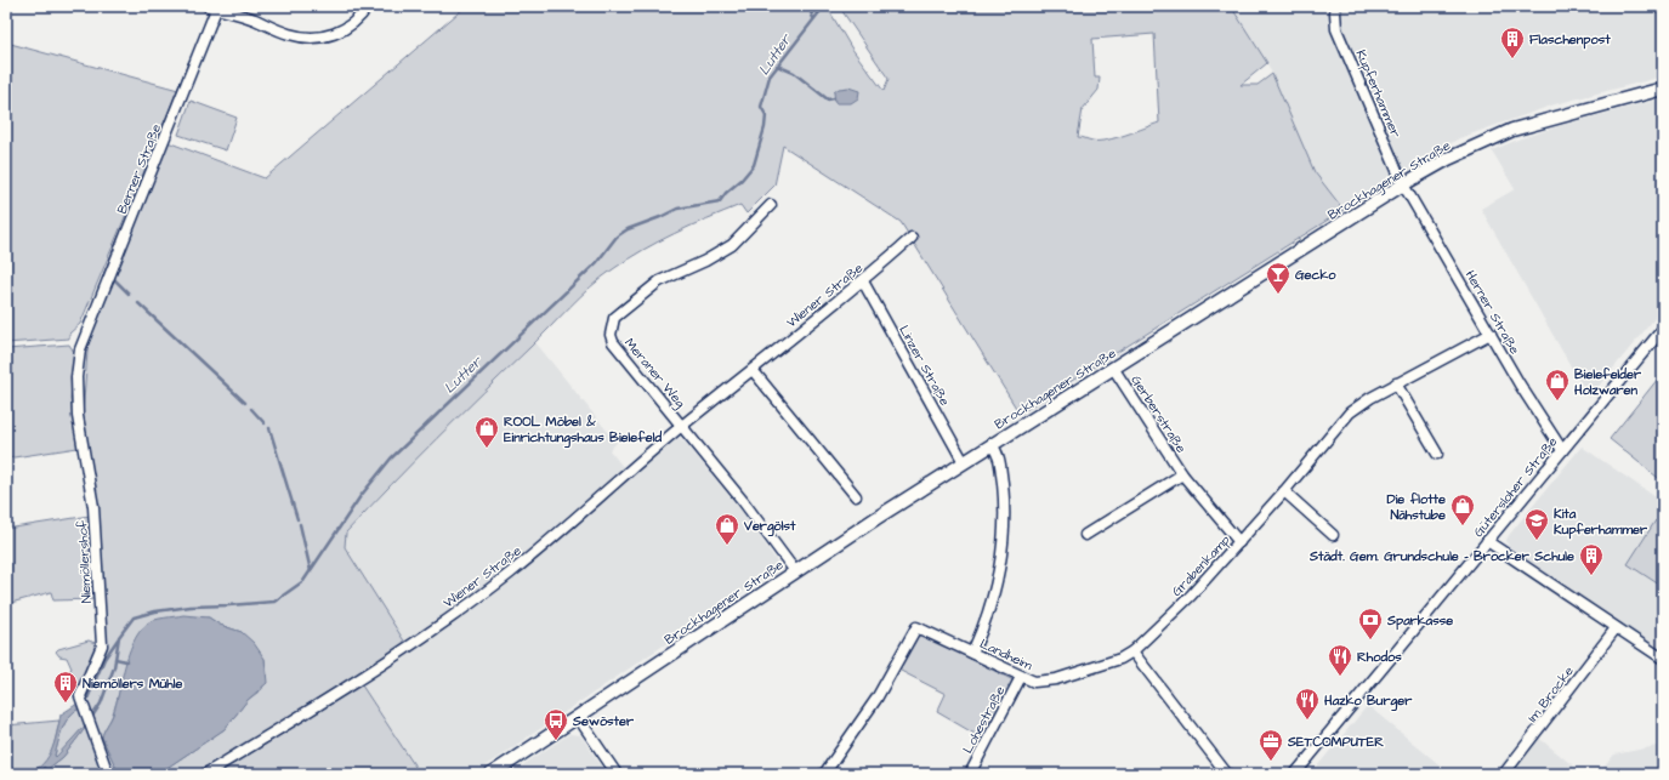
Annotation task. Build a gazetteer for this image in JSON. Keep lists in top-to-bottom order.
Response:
{
  "streets": {
    "main road": ["Brockhagener Straße"],
    "street": [
      "Kupferhammer",
      "Berner Straße",
      "Wiener Straße",
      "Herner Straße",
      "Linzer Straße",
      "Meraner Weg",
      "Gerberstraße",
      "Gütersloher Straße",
      "Niemöllershof",
      "Grabenkamp",
      "Landheim",
      "Im Brocke",
      "Lohestraße"
    ]
  },
  "crossings": [
    ["Kupferhammer", "Brockhagener Straße"],
    ["Kupferhammer", "Herner Straße"],
    ["Berner Straße", "Niemöllershof"],
    ["Brockhagener Straße", "Herner Straße"],
    ["Brockhagener Straße", "Linzer Straße"],
    ["Brockhagener Straße", "Meraner Weg"],
    ["Brockhagener Straße", "Gerberstraße"],
    ["Wiener Straße", "Linzer Straße"],
    ["Wiener Straße", "Meraner Weg"],
    ["Herner Straße", "Gütersloher Straße"],
    ["Herner Straße", "Grabenkamp"],
    ["Gerberstraße", "Grabenkamp"],
    ["Grabenkamp", "Landheim"],
    ["Landheim", "Lohestraße"]
  ],
  "water": ["Lutter"],
  "places": {
    "building": ["Flaschenpost", "Städt. Gem. Grundschule - Brocker Schule", "Niemöllers Mühle"],
    "bar": ["Gecko"],
    "shop": [
      "Bielefelder Holzwaren",
      "ROOL Möbel & Einrichtungshaus Bielefeld",
      "Die flotte Nähstube",
      "Vergölst"
    ],
    "school or university": ["Kita Kupferhammer"],
    "bank": ["Sparkasse"],
    "restaurant": ["Rhodos", "Hazko Burger"],
    "bus stop": ["Sewöster"],
    "office": ["SETCOMPUTER"]
  }
}
